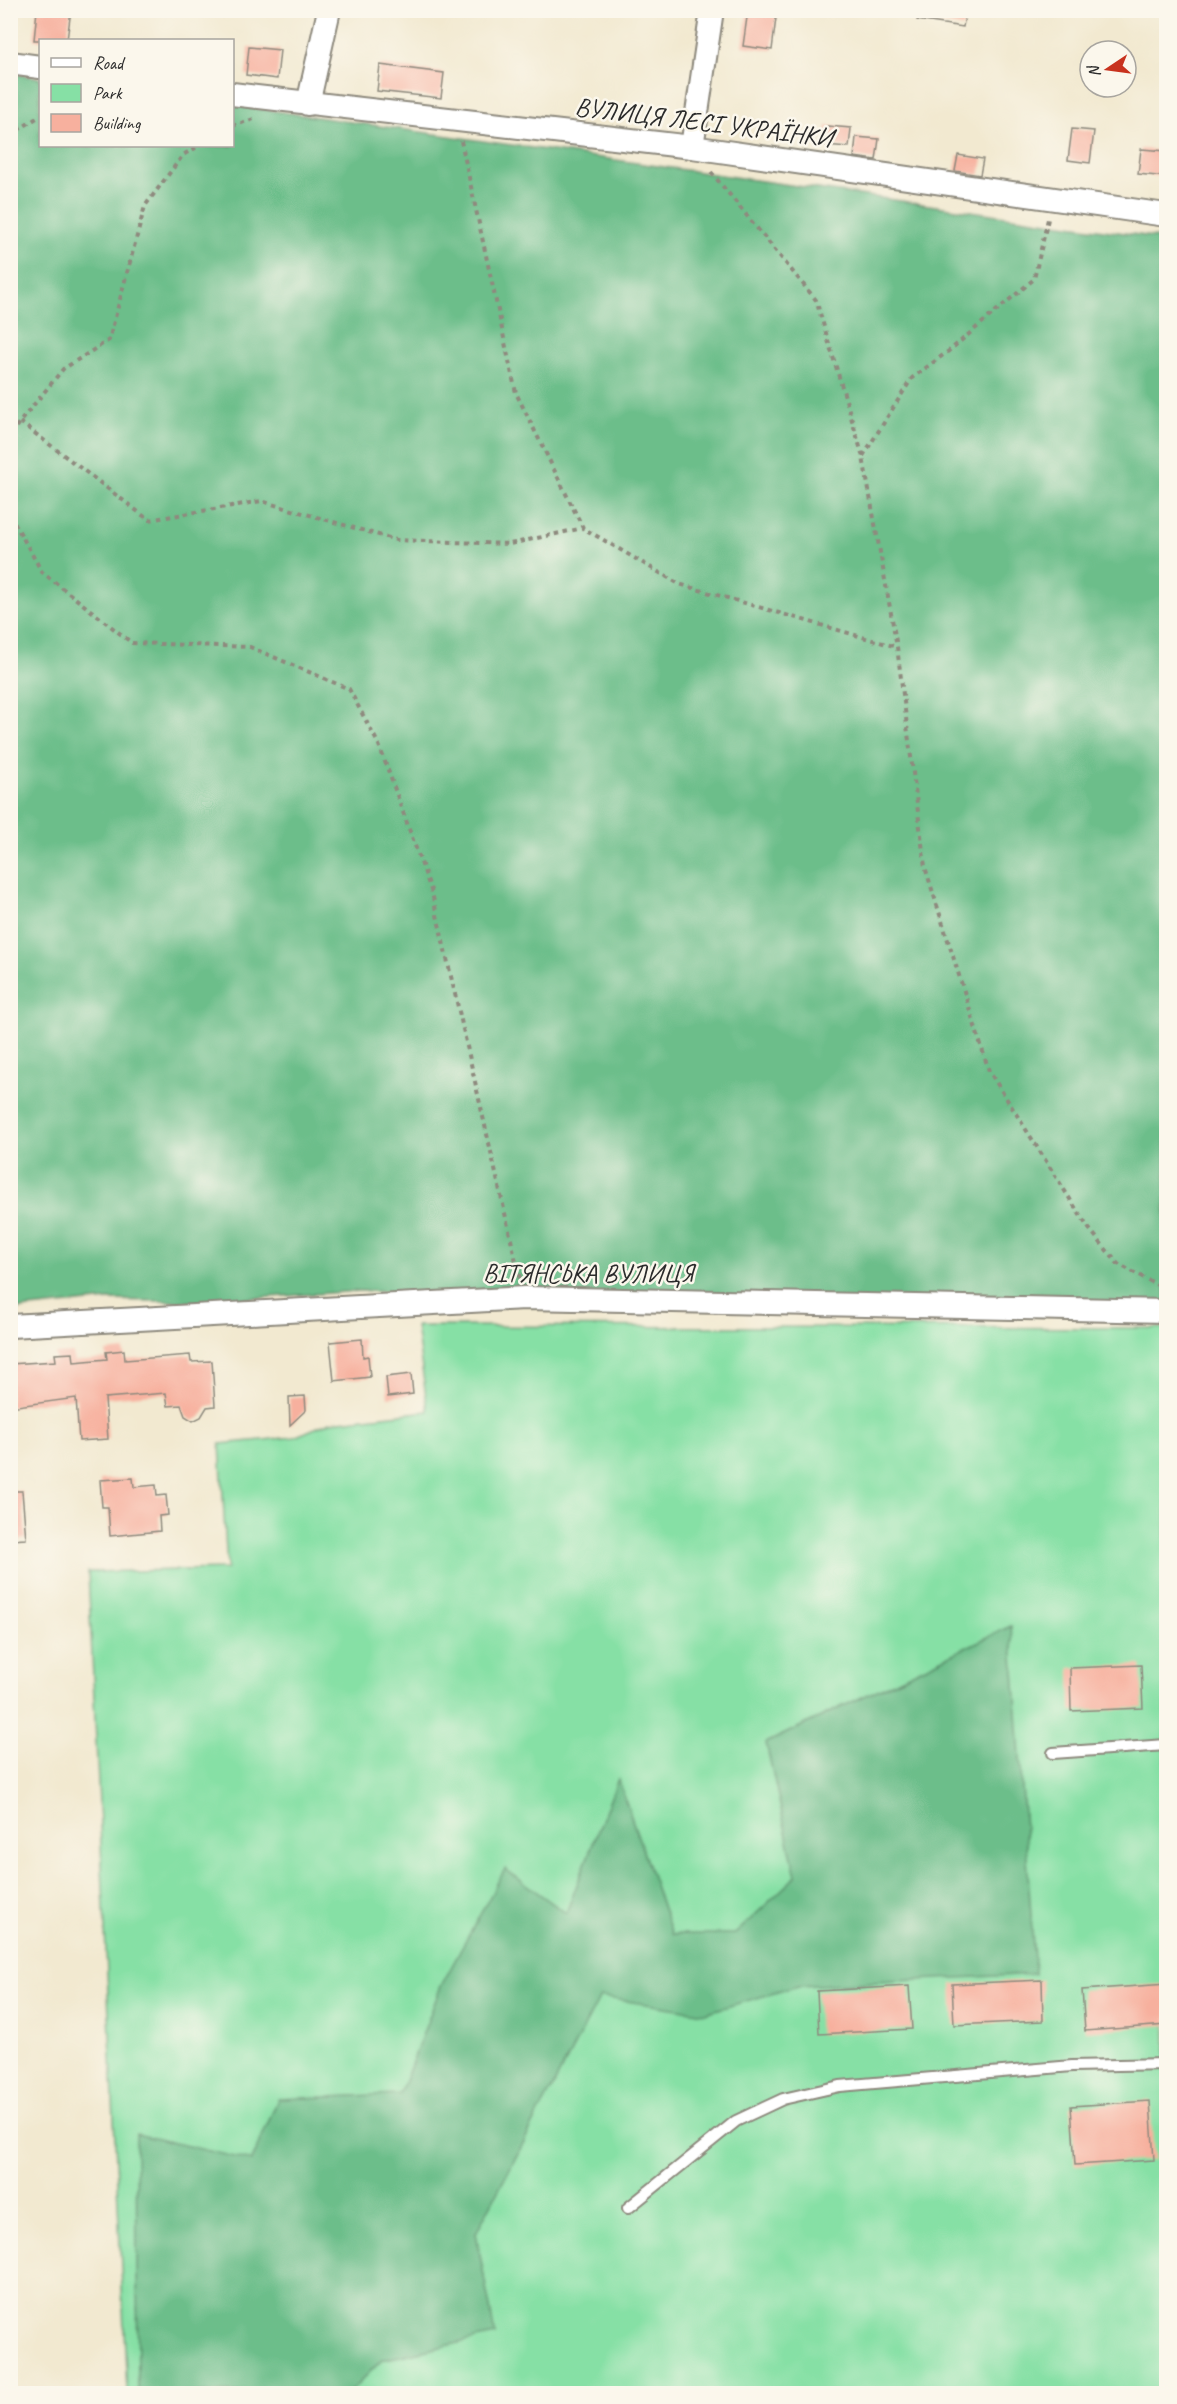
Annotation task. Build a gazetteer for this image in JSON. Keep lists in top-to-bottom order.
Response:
{
  "streets": {
    "street": ["ВУЛИЦЯ ЛЕСІ УКРАЇНКИ", "ВІТЯНСЬКА ВУЛИЦЯ"]
  },
  "legend": ["Road", "Park", "Building"],
  "north": "left"
}
